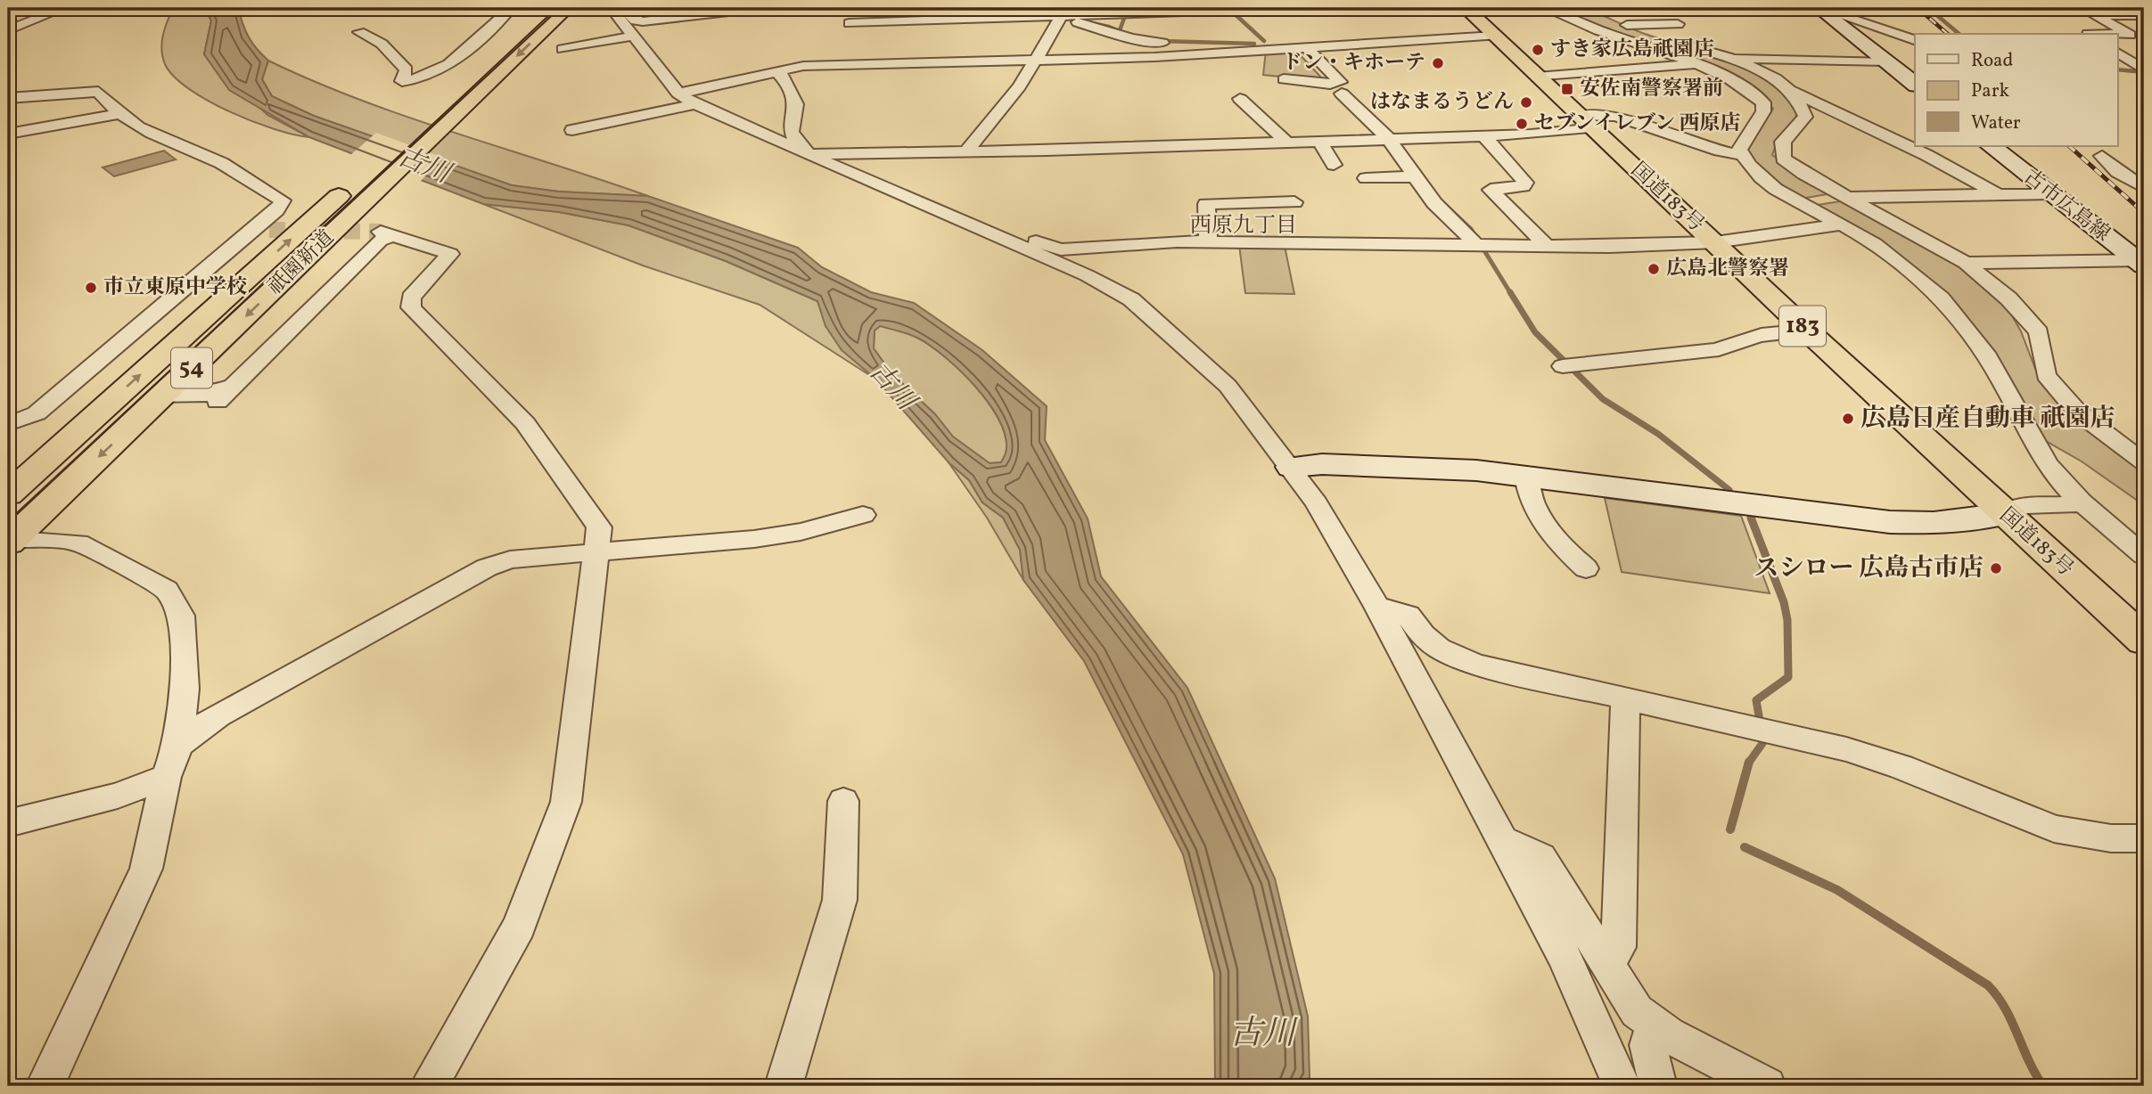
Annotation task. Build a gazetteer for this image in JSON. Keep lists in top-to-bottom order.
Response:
{
  "streets": {
    "highway": [
      "国道183号",
      "祇園新道",
      "183",
      "54"
    ],
    "main road": ["古市広島線"]
  },
  "districts": ["西原九丁目"],
  "water": ["古川"],
  "places": {
    "other": [
      "すき家広島祇園店",
      "ドン・キホーテ",
      "はなまるうどん",
      "セブンイレブン 西原店",
      "広島北警察署",
      "市立東原中学校",
      "広島日産自動車 祇園店",
      "スシロー 広島古市店"
    ],
    "transit": ["安佐南警察署前"]
  },
  "legend": ["Road", "Park", "Water"]
}
